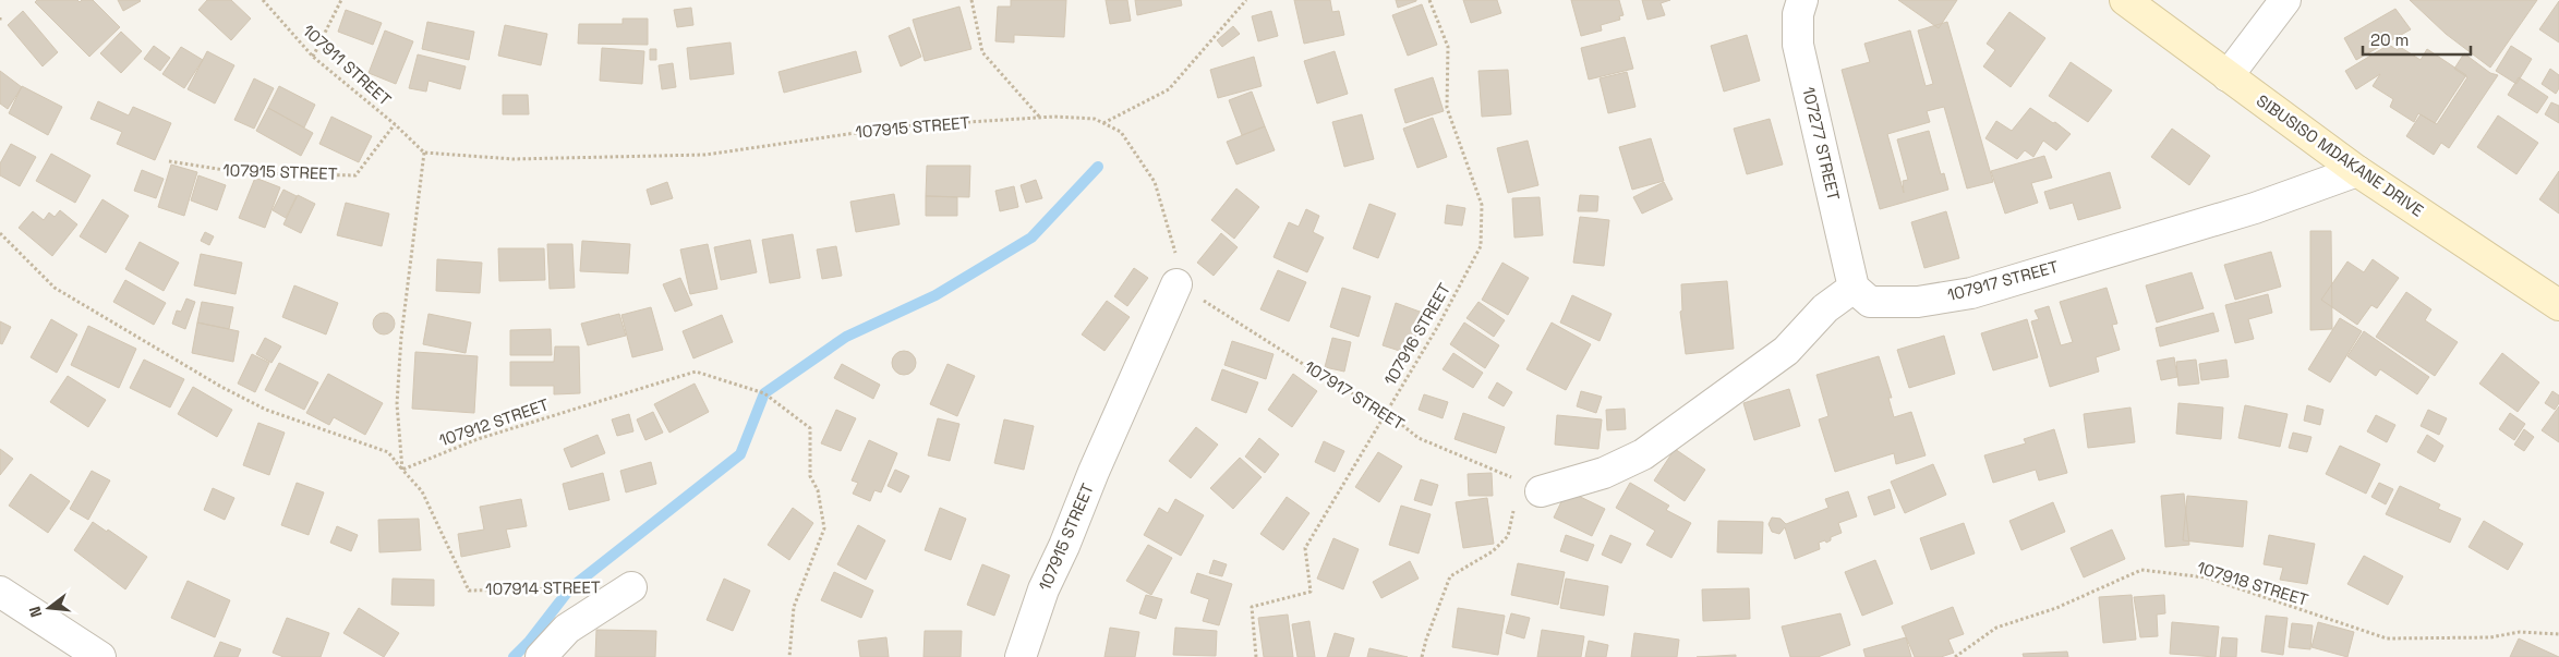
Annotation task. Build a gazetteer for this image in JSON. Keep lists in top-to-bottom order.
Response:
{
  "streets": {
    "street": [
      "107915 STREET",
      "107277 STREET",
      "SIBUSISO MDAKANE DRIVE",
      "107917 STREET",
      "107914 STREET"
    ],
    "path": [
      "107911 STREET",
      "107916 STREET",
      "107912 STREET",
      "107918 STREET"
    ]
  },
  "crossings": [
    ["107911 STREET", "107915 STREET"],
    ["107915 STREET", "107917 STREET"],
    ["107277 STREET", "107917 STREET"],
    ["SIBUSISO MDAKANE DRIVE", "107917 STREET"],
    ["107917 STREET", "107916 STREET"],
    ["107912 STREET", "107914 STREET"]
  ],
  "scale_bar": "20 m",
  "north": "left"
}
